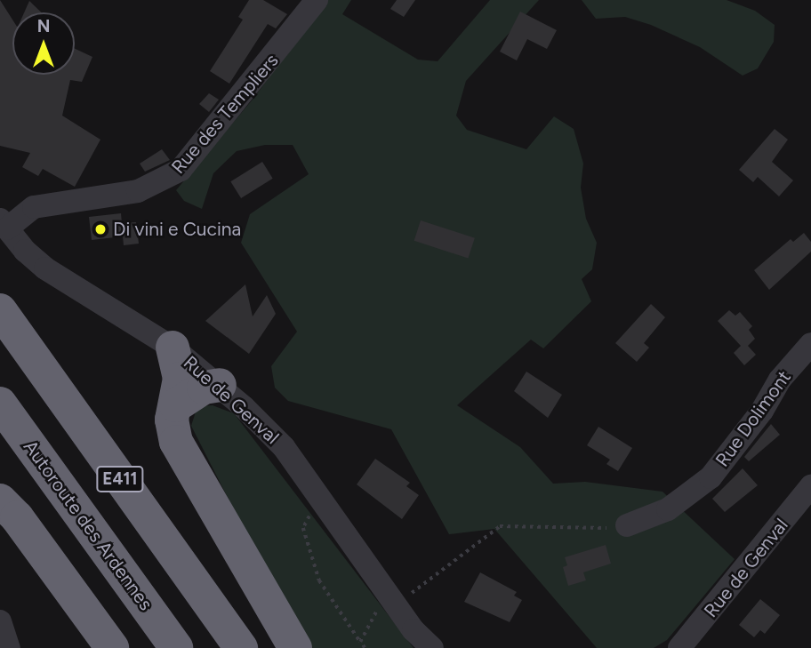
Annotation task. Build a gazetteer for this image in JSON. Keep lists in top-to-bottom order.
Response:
{
  "streets": {
    "highway": ["E411", "Autoroute des Ardennes"],
    "street": ["Rue des Templiers", "Rue de Genval", "Rue Dolimont"]
  },
  "crossings": [
    ["Rue des Templiers", "Rue de Genval"]
  ],
  "places": ["Di vini e Cucina"],
  "north": "top"
}
